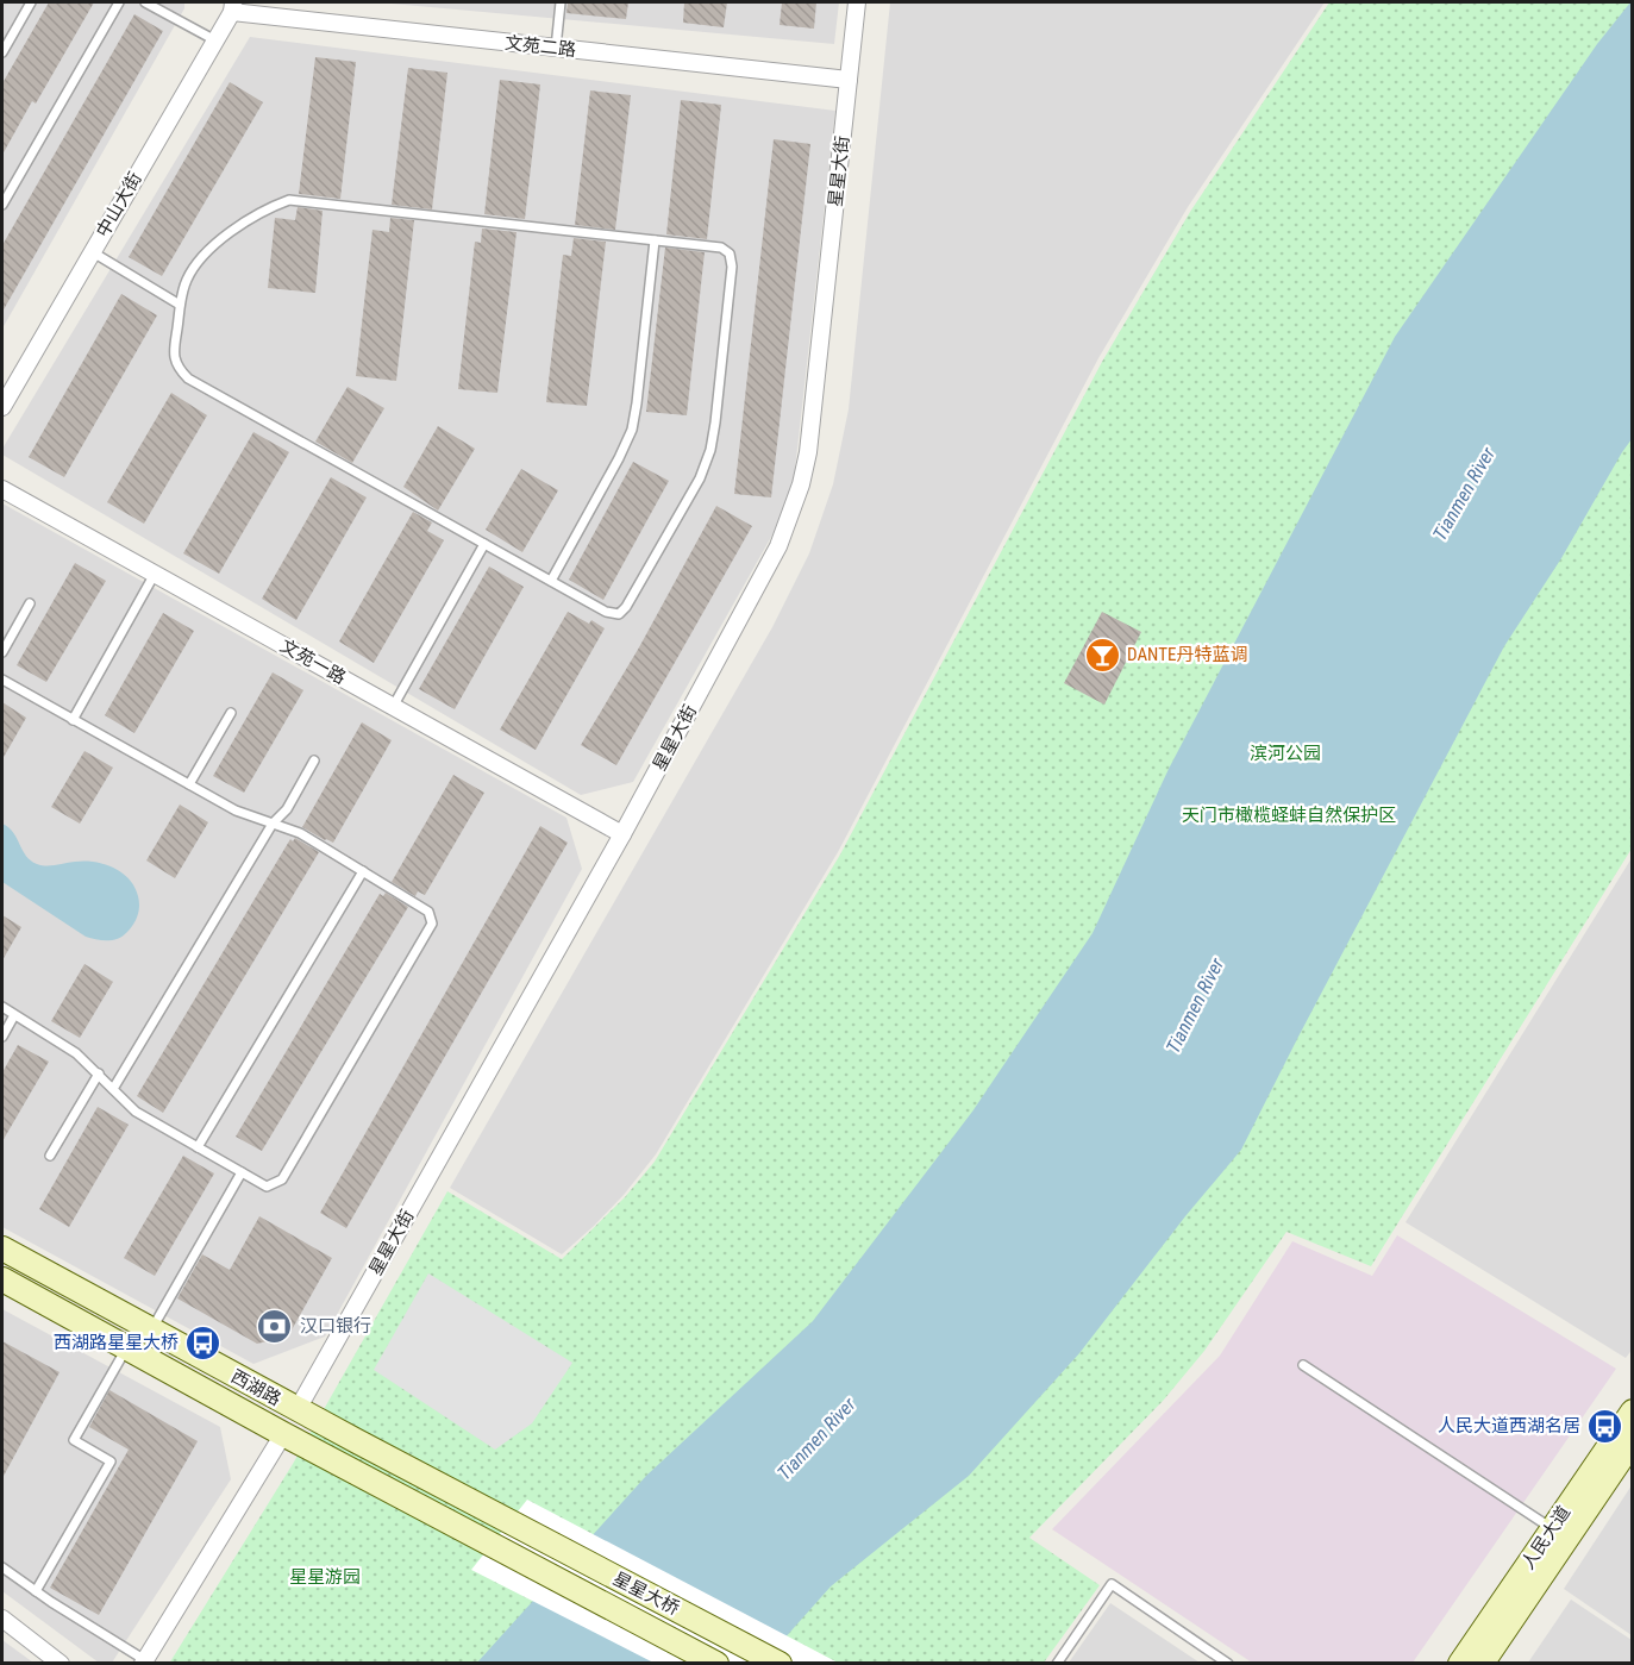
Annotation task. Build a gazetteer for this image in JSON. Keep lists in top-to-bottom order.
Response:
{
  "streets": {
    "main road": ["西湖路", "人民大道", "星星大桥"],
    "street": [
      "文苑二路",
      "星星大街",
      "中山大街",
      "文苑一路"
    ]
  },
  "crossings": [
    ["文苑二路", "星星大街"],
    ["文苑二路", "中山大街"],
    ["星星大街", "文苑一路"],
    ["星星大街", "西湖路"],
    ["西湖路", "星星大桥"]
  ],
  "water": ["Tianmen River"],
  "parks": ["滨河公园", "天门市橄榄蛏蚌自然保护区", "星星游园"],
  "places": {
    "bar": ["DANTE丹特蓝调"],
    "bank": ["汉口银行"],
    "bus stop": ["西湖路星星大桥", "人民大道西湖名居"]
  }
}
